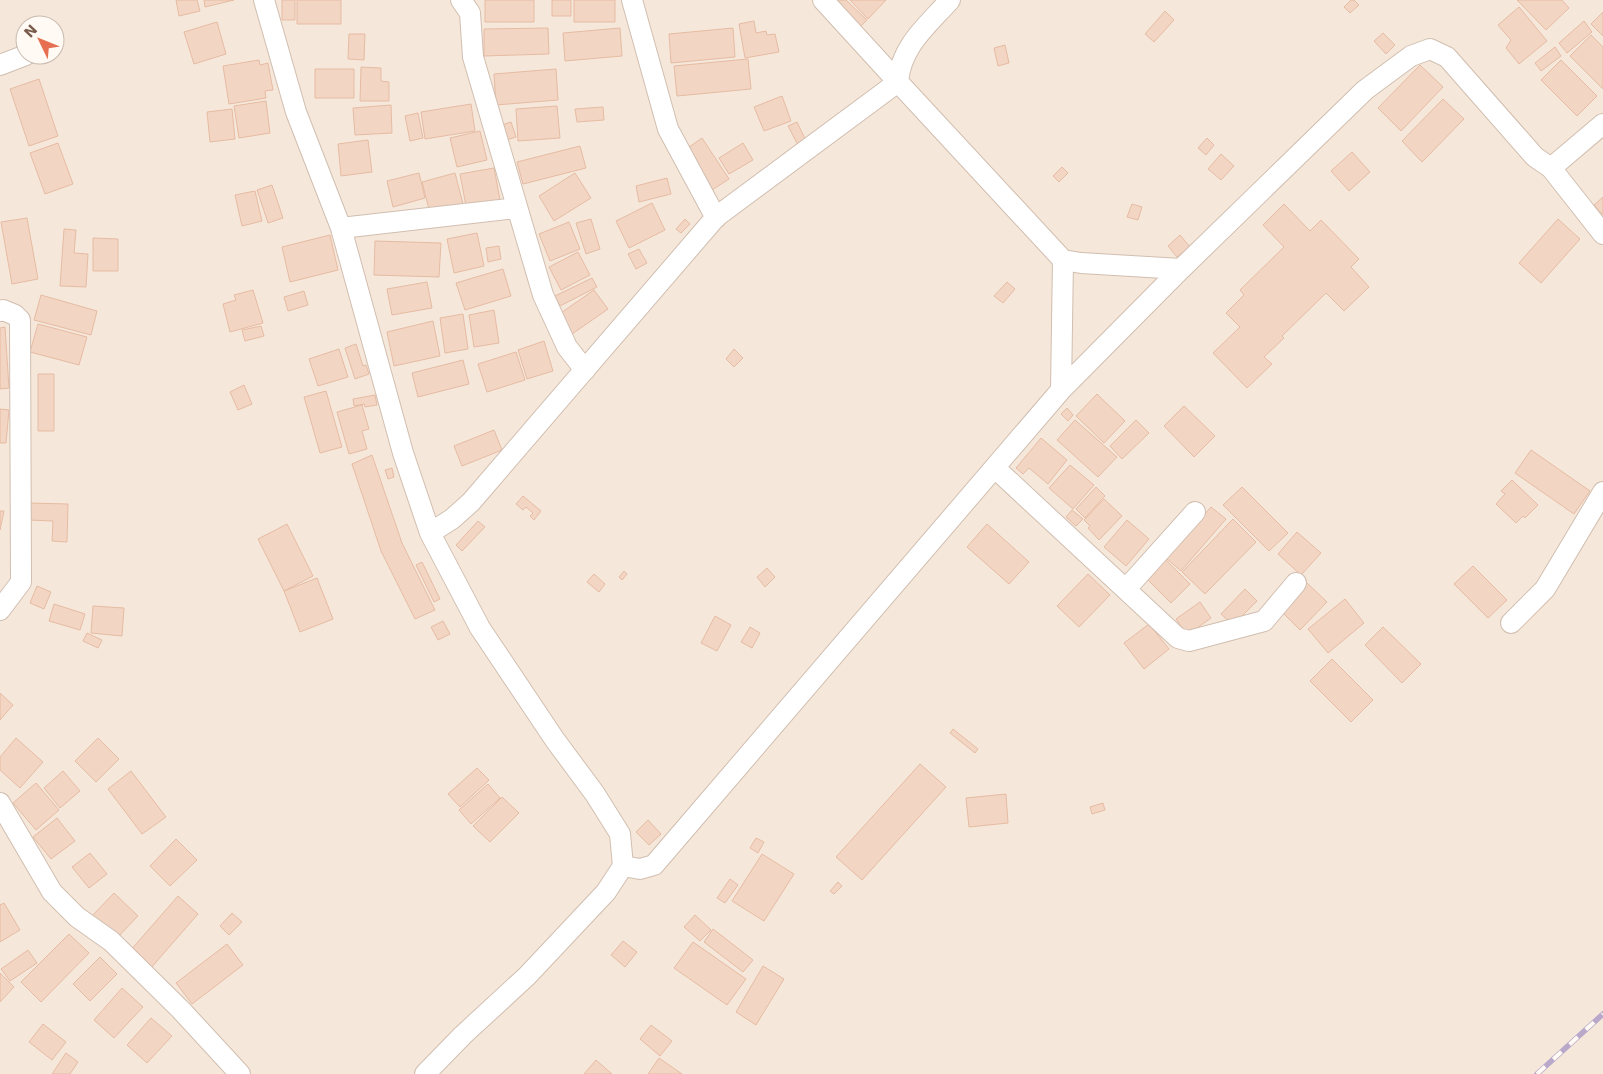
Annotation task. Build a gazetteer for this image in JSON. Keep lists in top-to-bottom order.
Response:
{
  "north": "top left"
}
